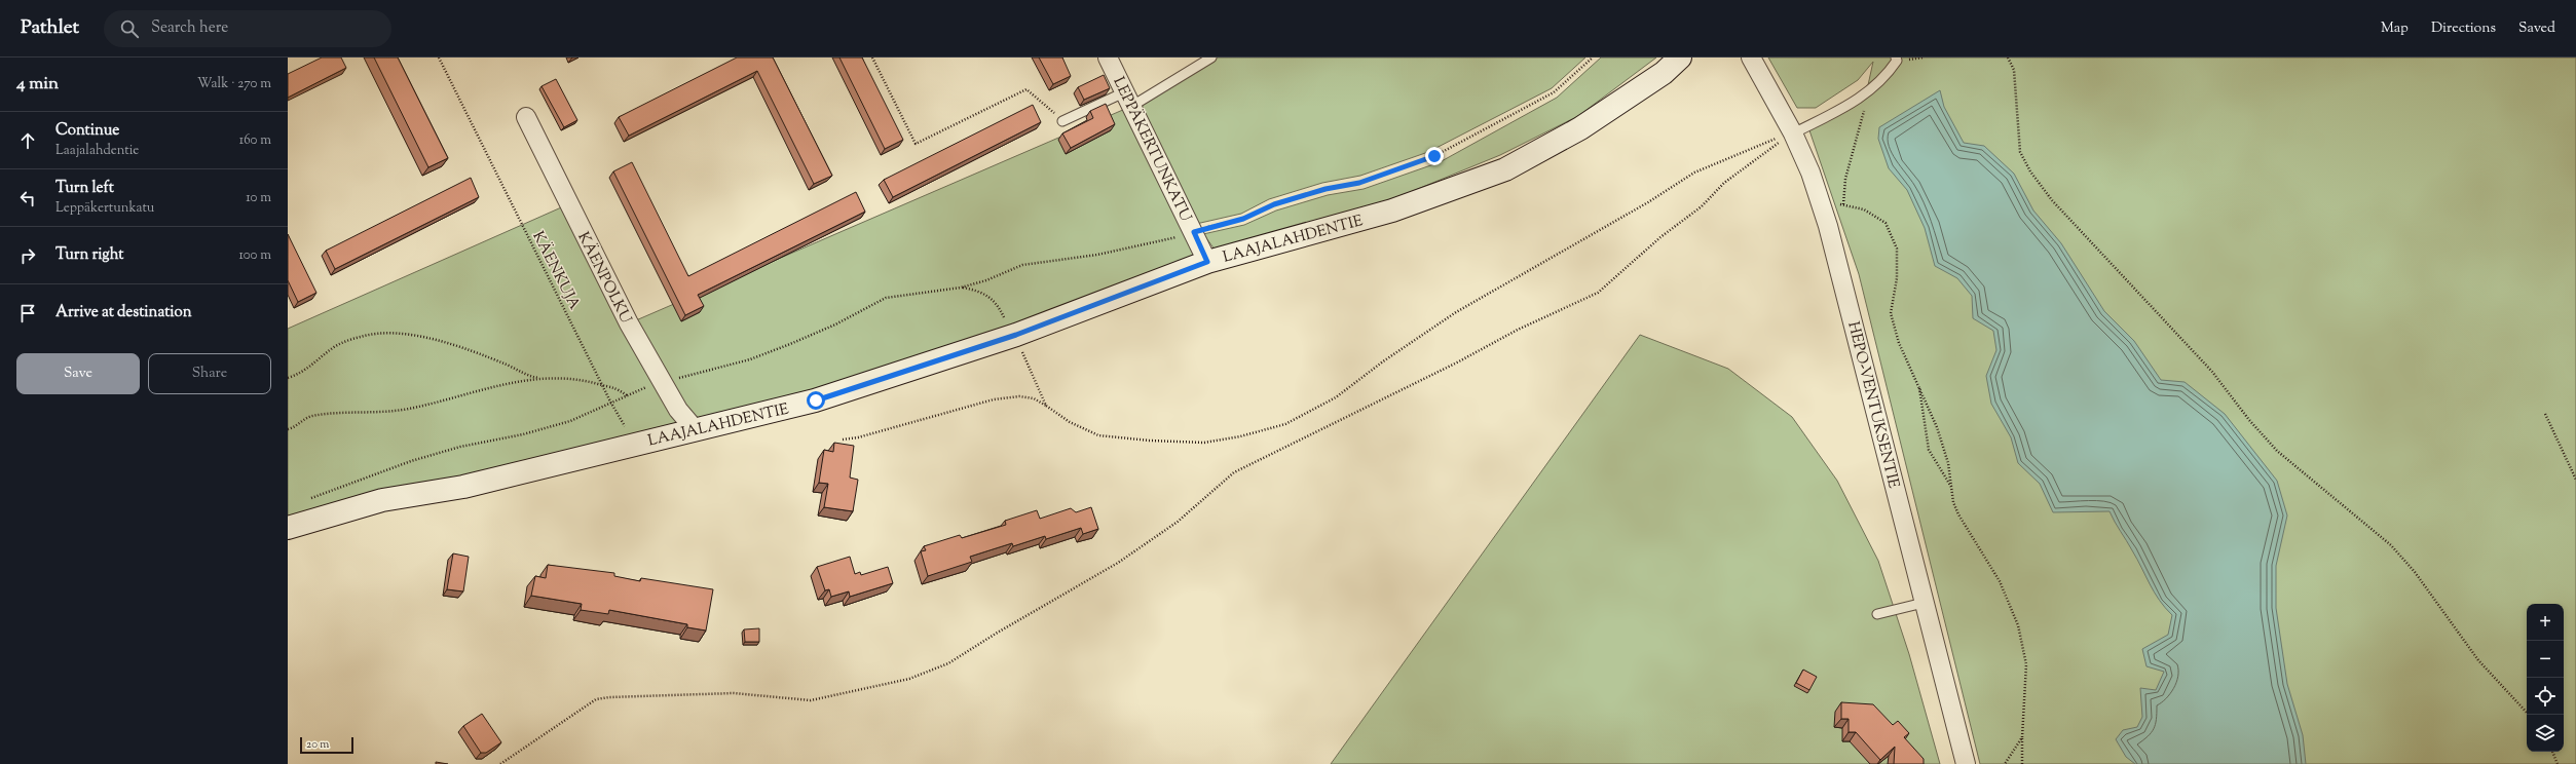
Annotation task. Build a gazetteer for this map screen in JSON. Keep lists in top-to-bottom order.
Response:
{
  "streets": {
    "street": [
      "LEPPÄKERTUNKATU",
      "LAAJALAHDENTIE",
      "KÄENPOLKU",
      "HEPO-VENTUKSENTIE"
    ],
    "path": ["KÄENKUJA"]
  },
  "crossings": [
    ["LEPPÄKERTUNKATU", "LAAJALAHDENTIE"],
    ["LAAJALAHDENTIE", "KÄENKUJA"],
    ["LAAJALAHDENTIE", "KÄENPOLKU"]
  ],
  "scale_bar": "20 m",
  "page": {
    "header": "Pathlet",
    "search": "Search here",
    "nav": ["Map", "Directions", "Saved"],
    "heading": ["4 min", "Walk · 270 m"],
    "list": [
      ["Continue", "Laajalahdentie", "160 m"],
      ["Turn left", "Leppäkertunkatu", "10 m"],
      ["Turn right", "100 m"],
      "Arrive at destination"
    ],
    "buttons": ["Save", "Share"],
    "map_buttons": ["+", "−"],
    "scale": "20 m"
  }
}
